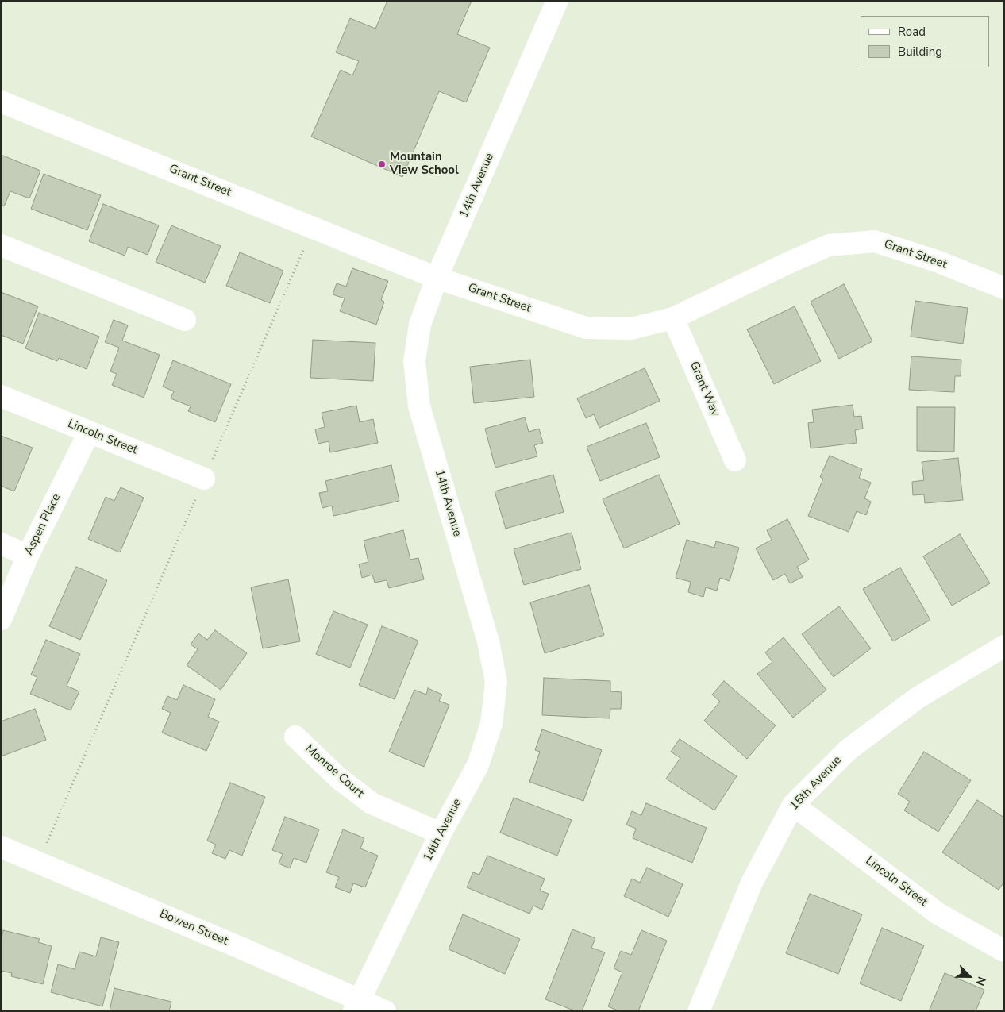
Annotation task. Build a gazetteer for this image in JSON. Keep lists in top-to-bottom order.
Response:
{
  "streets": {
    "street": [
      "Grant Street",
      "14th Avenue",
      "Grant Way",
      "Lincoln Street",
      "Aspen Place",
      "Monroe Court",
      "15th Avenue",
      "Bowen Street"
    ]
  },
  "crossings": [
    ["Grant Street", "14th Avenue"],
    ["Grant Street", "Grant Way"],
    ["14th Avenue", "Monroe Court"],
    ["14th Avenue", "Bowen Street"],
    ["Lincoln Street", "Aspen Place"],
    ["Lincoln Street", "15th Avenue"]
  ],
  "places": ["Mountain View School"],
  "legend": ["Road", "Building"],
  "north": "bottom right"
}
